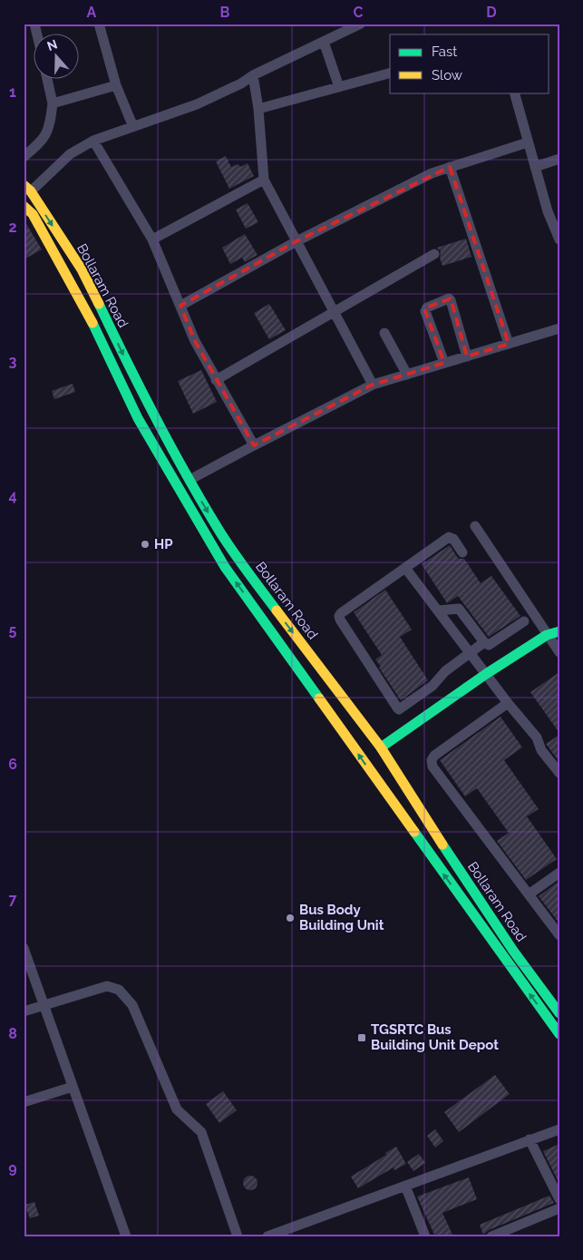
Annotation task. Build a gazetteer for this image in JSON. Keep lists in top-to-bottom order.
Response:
{
  "streets": {
    "main road": ["Bollaram Road"]
  },
  "places": {
    "other": ["HP", "Bus Body Building Unit"],
    "transit": ["TGSRTC Bus Building Unit Depot"]
  },
  "legend": ["Fast", "Slow"],
  "north": "top",
  "grid": {
    "columns": [
      "A",
      "B",
      "C",
      "D"
    ],
    "rows": [
      "1",
      "2",
      "3",
      "4",
      "5",
      "6",
      "7",
      "8",
      "9"
    ]
  }
}
